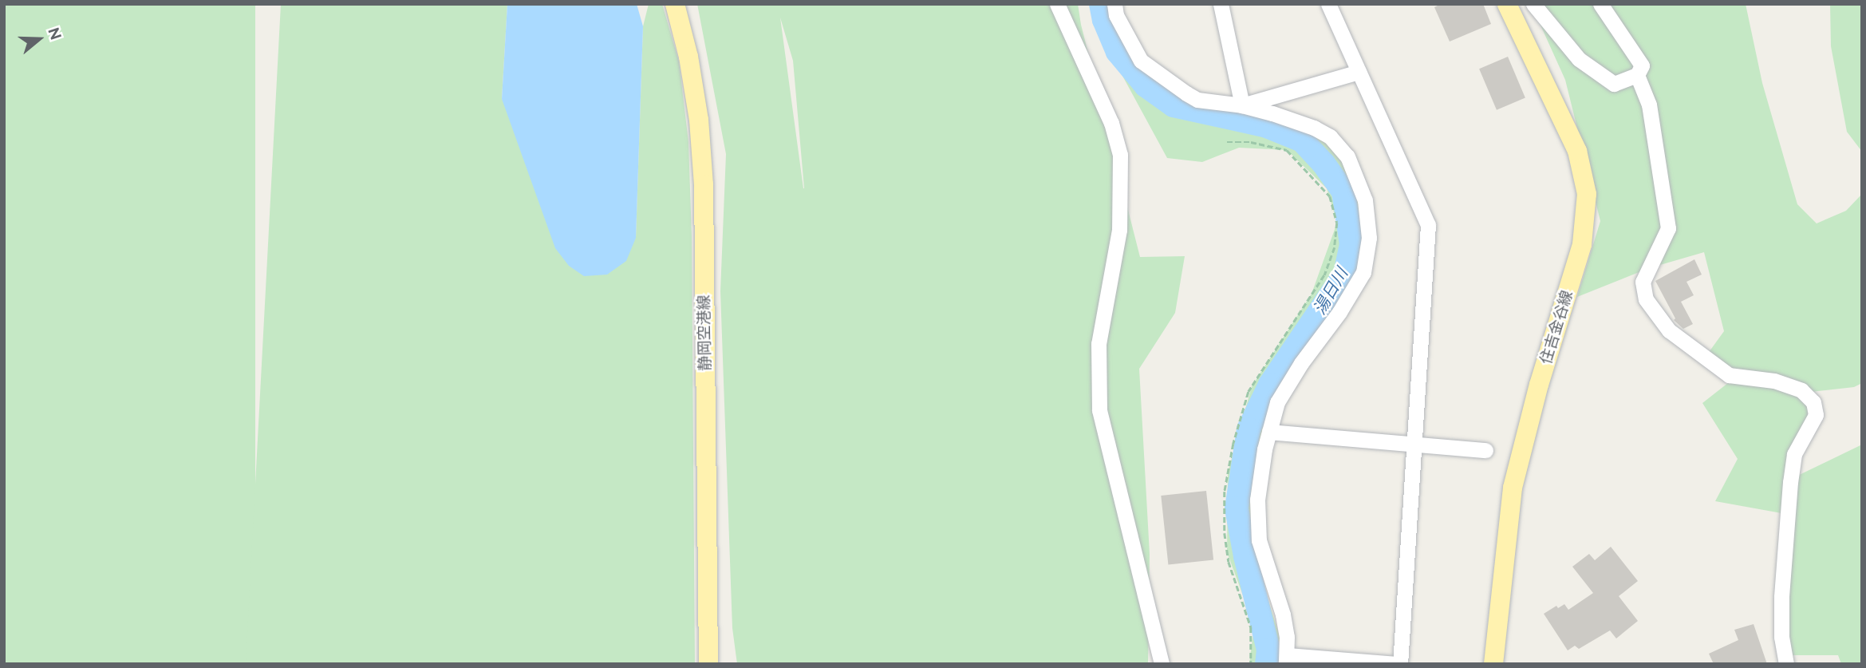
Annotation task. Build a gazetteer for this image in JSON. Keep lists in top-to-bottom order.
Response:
{
  "streets": {
    "main road": ["住吉金谷線", "静岡空港線"]
  },
  "water": ["湯日川"],
  "north": "right"
}
